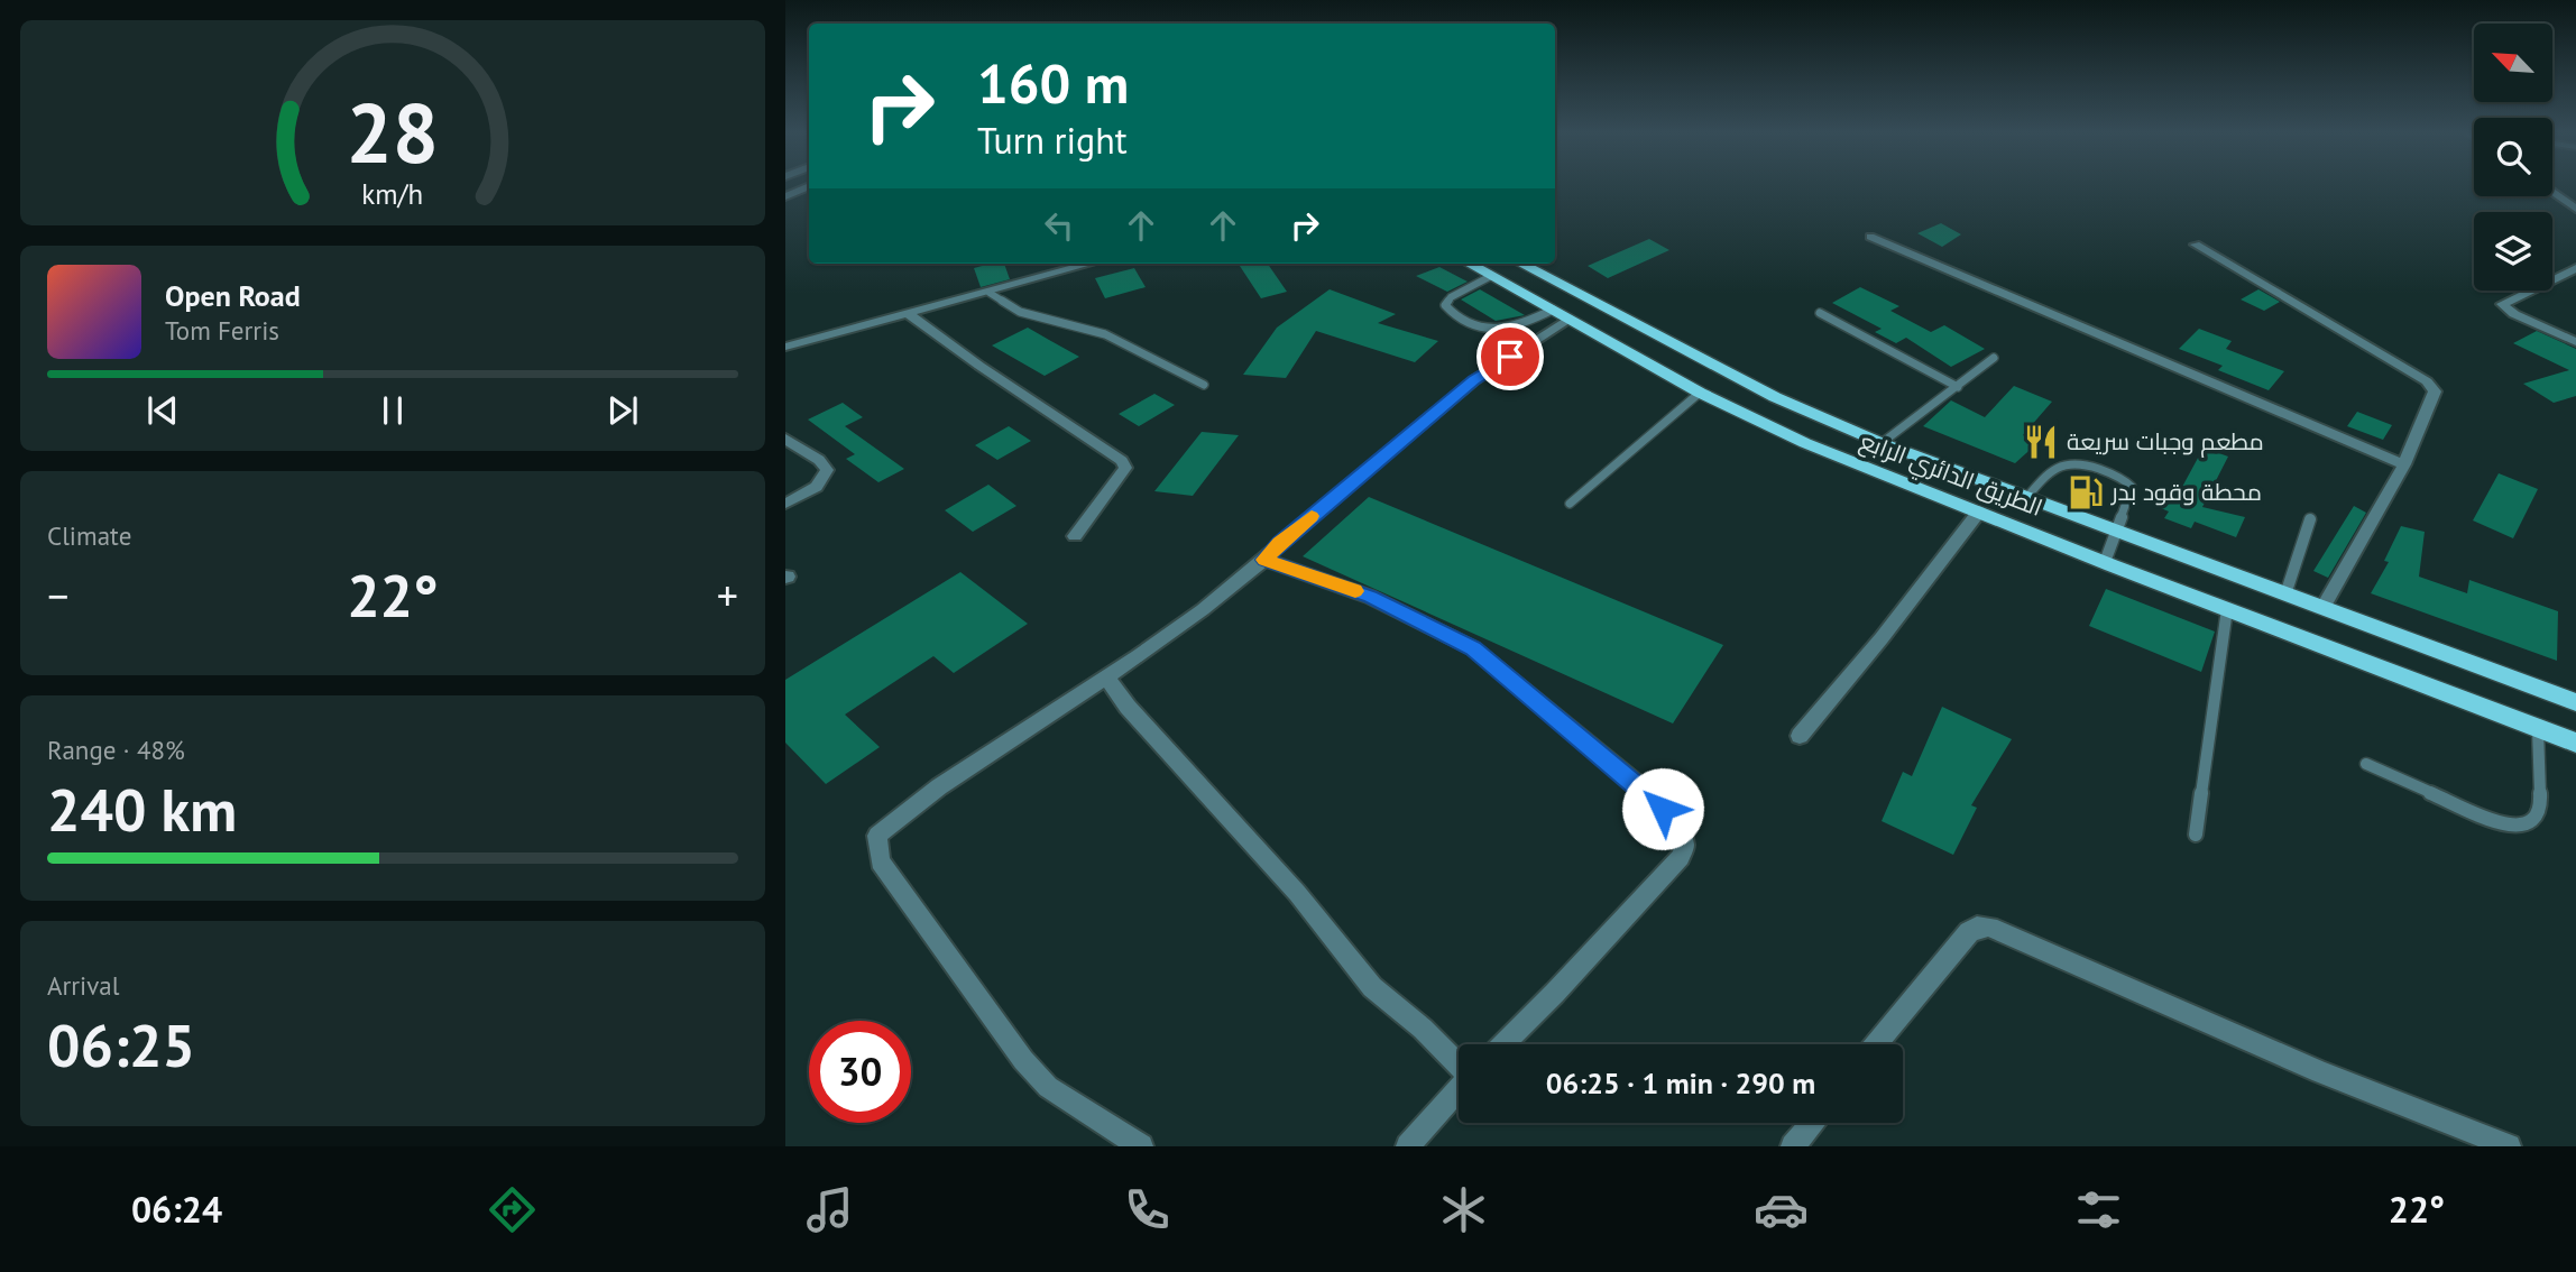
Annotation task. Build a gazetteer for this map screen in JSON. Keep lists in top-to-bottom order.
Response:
{
  "streets": {
    "main road": ["الطريق الدائري الرابع"]
  },
  "places": {
    "restaurant": ["مطعم وجبات سريعة"],
    "fuel station": ["محطة وقود بدر"]
  },
  "north": "top left",
  "page": {
    "turn": ["160 m", "Turn right"],
    "song": ["Open Road", "Tom Ferris"],
    "tile": [
      "Climate",
      ["Range · 48%", "240 km"],
      ["Arrival", "06:25"]
    ],
    "heat": ["−", "22°", "+"],
    "limit": "30",
    "trip": "06:25 · 1 min · 290 m",
    "tabs": ["06:24", "22°"],
    "gauge": ["28", "km/h"]
  }
}
